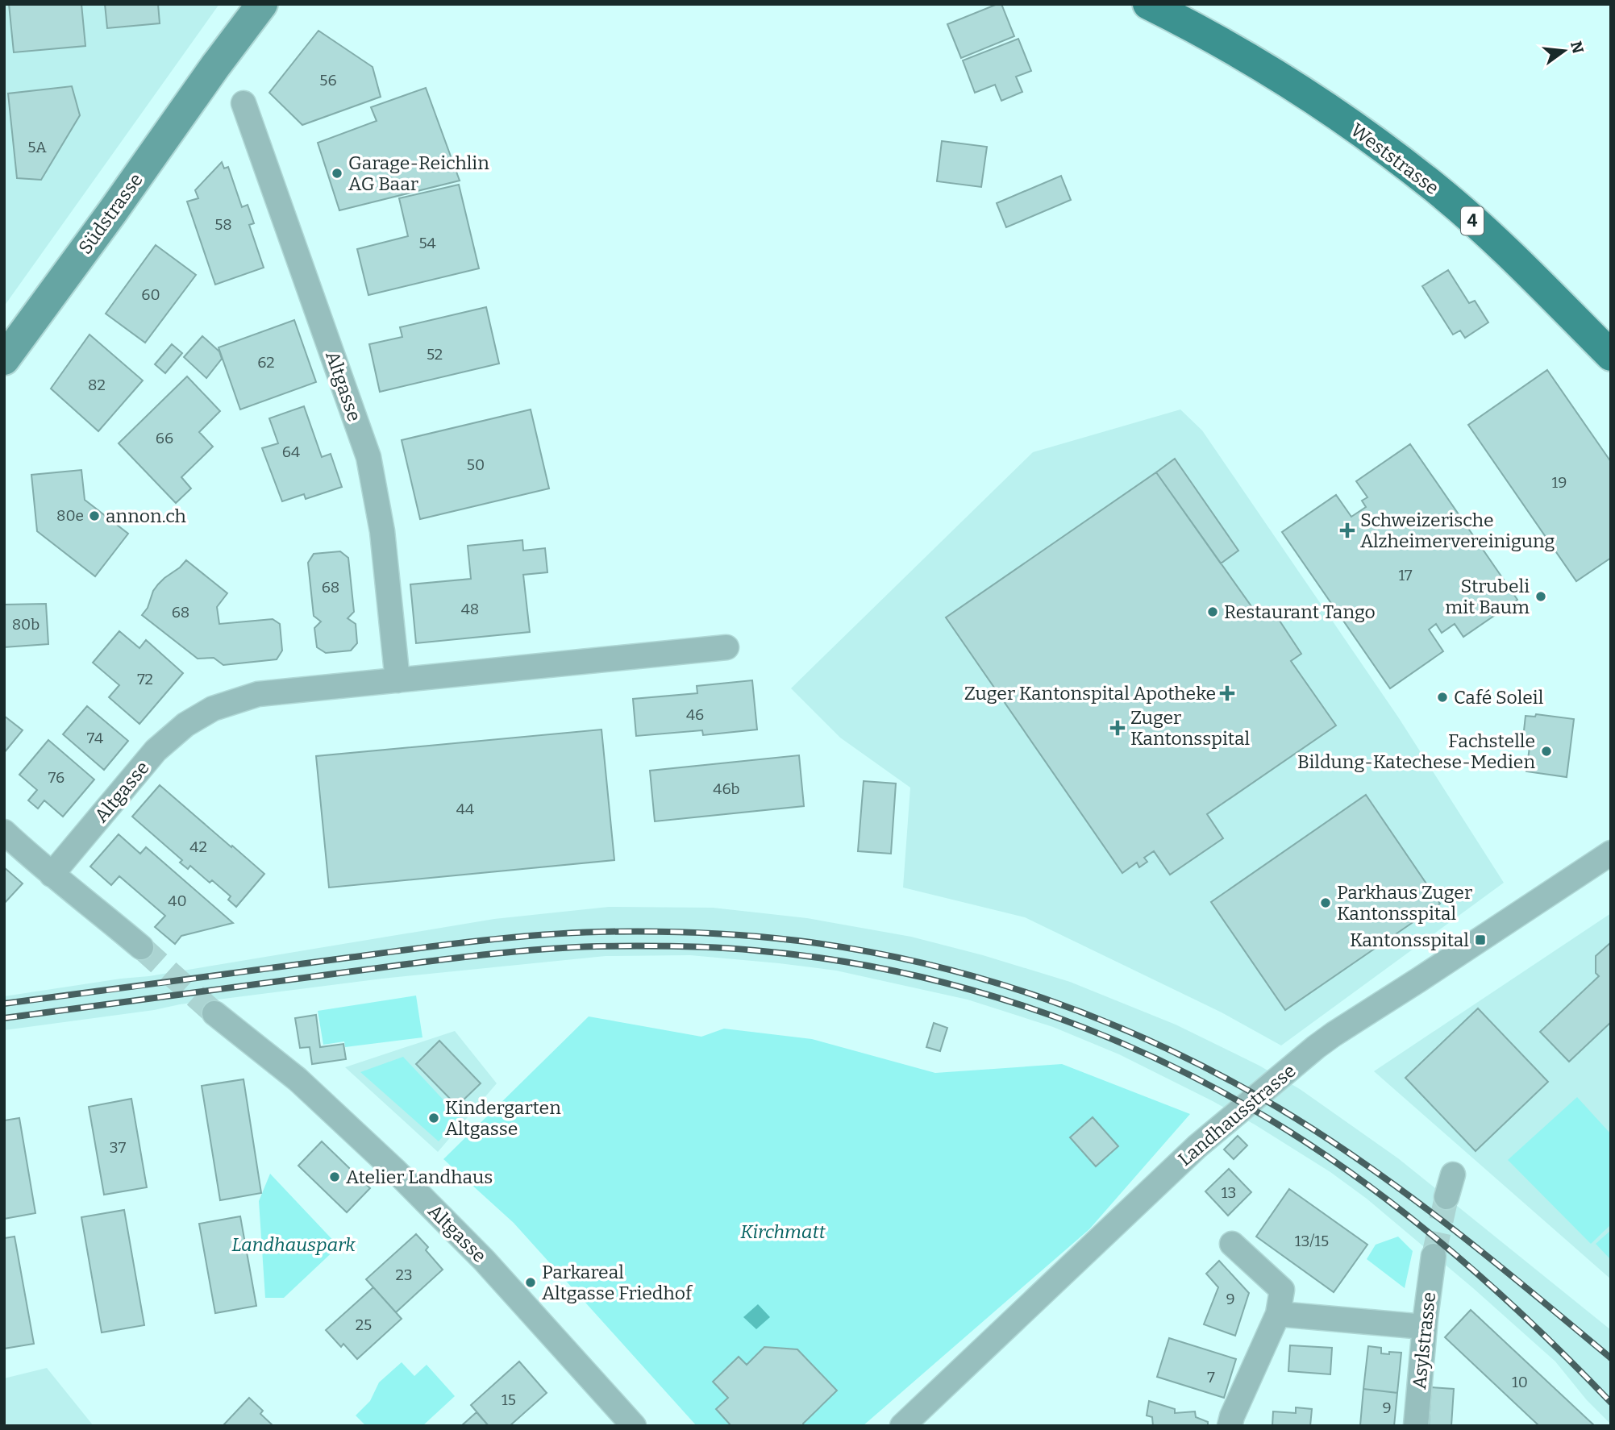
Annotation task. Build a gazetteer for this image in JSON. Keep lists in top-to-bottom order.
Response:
{
  "streets": {
    "main road": ["Weststrasse", "Südstrasse", "4"],
    "street": ["Altgasse", "Landhausstrasse", "Asylstrasse"]
  },
  "parks": ["Kirchmatt", "Landhauspark"],
  "places": {
    "other": [
      "Garage-Reichlin AG Baar",
      "annon.ch",
      "Strubeli mit Baum",
      "Restaurant Tango",
      "Café Soleil",
      "Fachstelle Bildung-Katechese-Medien",
      "Parkhaus Zuger Kantonsspital",
      "Kindergarten Altgasse",
      "Atelier Landhaus",
      "Parkareal Altgasse Friedhof"
    ],
    "health": ["Schweizerische Alzheimervereinigung", "Zuger Kantonspital Apotheke", "Zuger Kantonsspital"],
    "transit": ["Kantonsspital"]
  },
  "house_numbers": [
    "56",
    "5A",
    "58",
    "54",
    "60",
    "52",
    "62",
    "82",
    "66",
    "64",
    "50",
    "19",
    "80e",
    "17",
    "68",
    "48",
    "68",
    "80b",
    "72",
    "46",
    "74",
    "76",
    "46b",
    "44",
    "42",
    "40",
    "37",
    "13",
    "13/15",
    "23",
    "9",
    "25",
    "7",
    "10",
    "15",
    "9"
  ],
  "north": "right"
}
